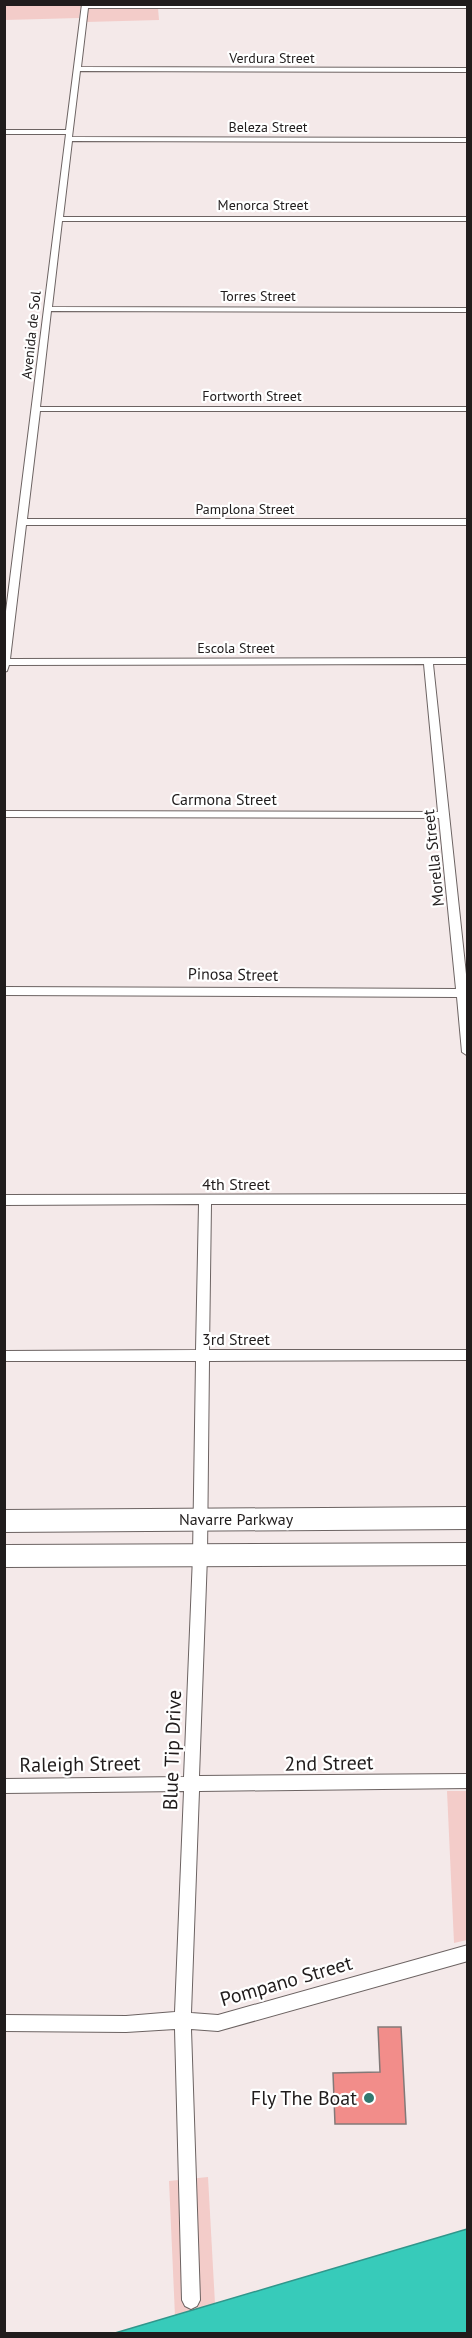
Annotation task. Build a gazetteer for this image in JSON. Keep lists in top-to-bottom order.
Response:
{
  "streets": {
    "highway": ["Navarre Parkway"],
    "street": [
      "Verdura Street",
      "Beleza Street",
      "Menorca Street",
      "Torres Street",
      "Avenida de Sol",
      "Fortworth Street",
      "Pamplona Street",
      "Escola Street",
      "Carmona Street",
      "Morella Street",
      "Pinosa Street",
      "4th Street",
      "3rd Street",
      "Blue Tip Drive",
      "2nd Street",
      "Raleigh Street",
      "Pompano Street"
    ]
  },
  "crossings": [
    ["Verdura Street", "Avenida de Sol"],
    ["Beleza Street", "Avenida de Sol"],
    ["Menorca Street", "Avenida de Sol"],
    ["Torres Street", "Avenida de Sol"],
    ["Avenida de Sol", "Fortworth Street"],
    ["Avenida de Sol", "Pamplona Street"],
    ["Avenida de Sol", "Escola Street"],
    ["Escola Street", "Morella Street"],
    ["Carmona Street", "Morella Street"],
    ["Morella Street", "Pinosa Street"],
    ["4th Street", "Blue Tip Drive"],
    ["3rd Street", "Blue Tip Drive"],
    ["Navarre Parkway", "Blue Tip Drive"],
    ["Blue Tip Drive", "2nd Street"],
    ["Blue Tip Drive", "Raleigh Street"],
    ["Blue Tip Drive", "Pompano Street"],
    ["2nd Street", "Raleigh Street"]
  ],
  "places": ["Fly The Boat"]
}
